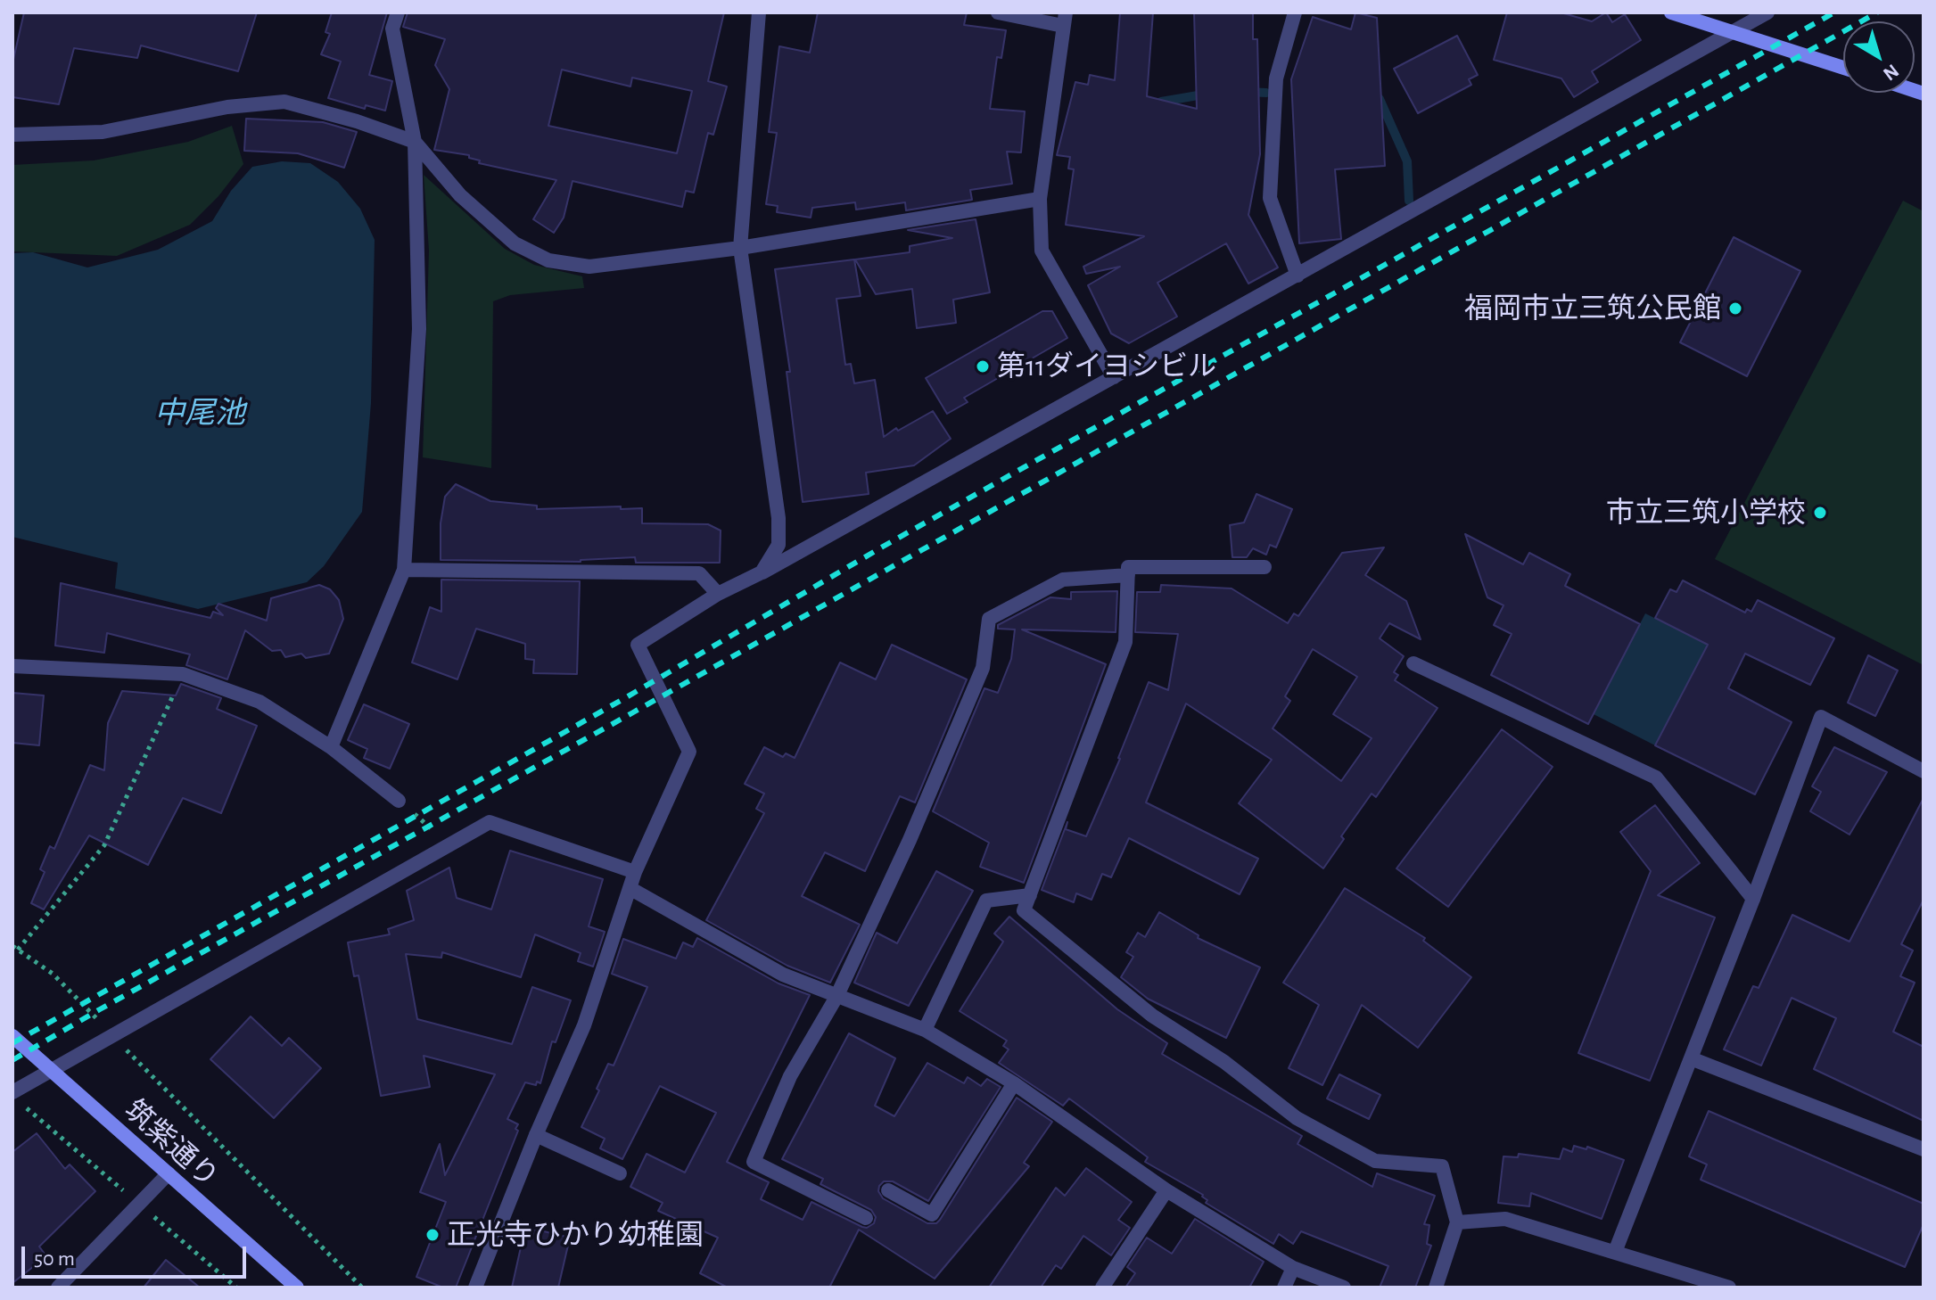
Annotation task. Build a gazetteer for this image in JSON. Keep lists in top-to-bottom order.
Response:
{
  "streets": {
    "street": ["筑紫通り"]
  },
  "water": ["中尾池"],
  "places": [
    "福岡市立三筑公民館",
    "第11ダイヨシビル",
    "市立三筑小学校",
    "正光寺ひかり幼稚園"
  ],
  "scale_bar": "50 m",
  "north": "bottom right"
}
